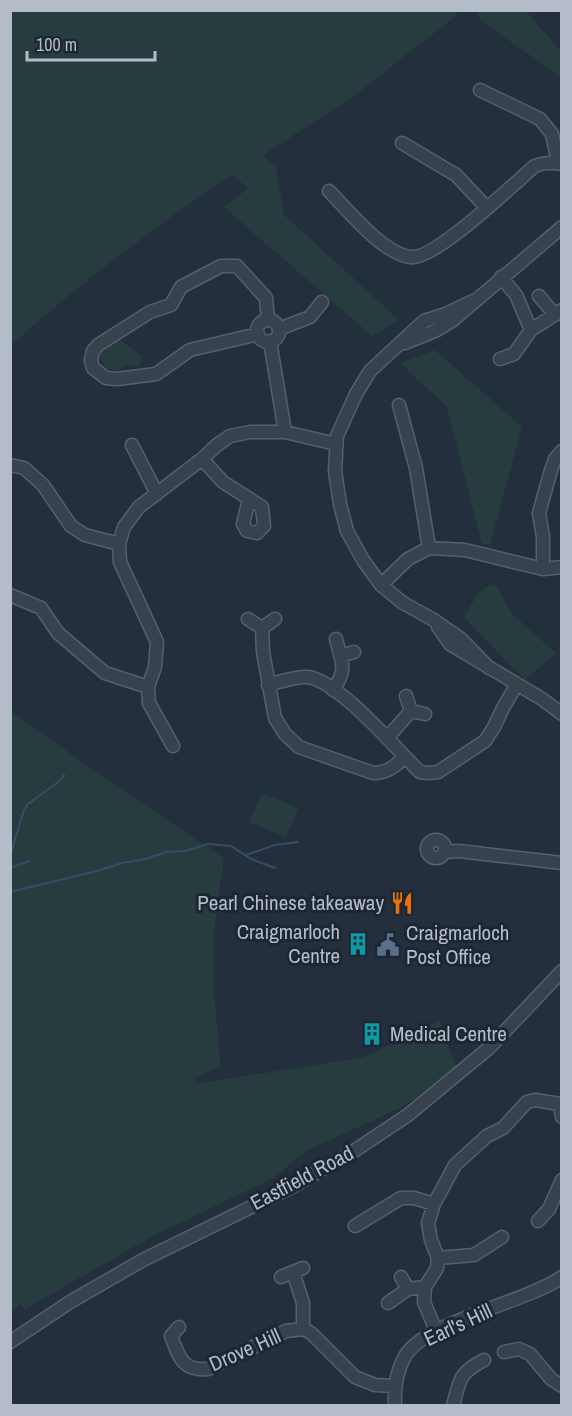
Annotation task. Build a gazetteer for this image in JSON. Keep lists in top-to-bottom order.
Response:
{
  "streets": {
    "street": ["Eastfield Road", "Earl's Hill", "Drove Hill"]
  },
  "crossings": [
    ["Earl's Hill", "Drove Hill"]
  ],
  "places": {
    "restaurant": ["Pearl Chinese takeaway"],
    "building": ["Craigmarloch Centre", "Medical Centre"],
    "public building": ["Craigmarloch Post Office"]
  },
  "scale_bar": "100 m"
}
